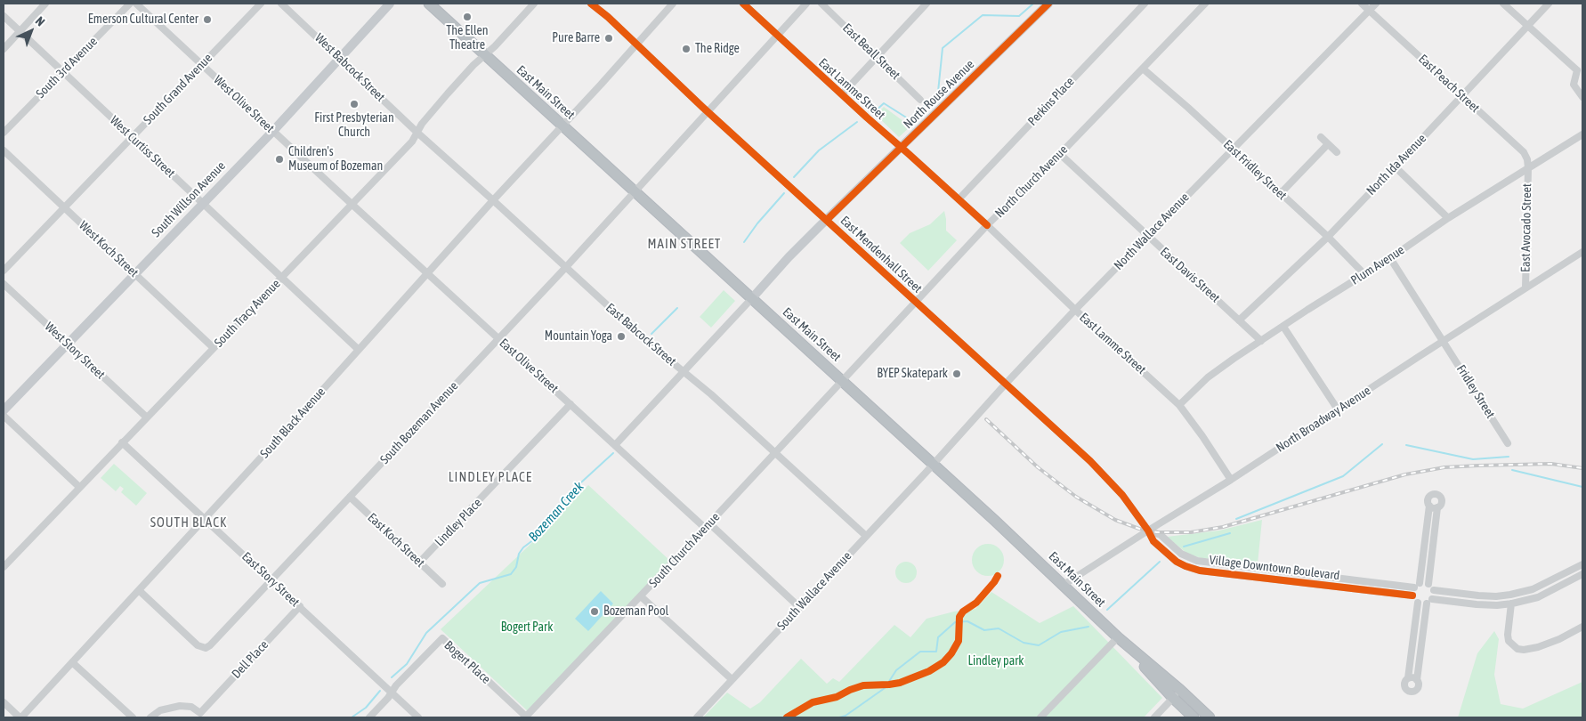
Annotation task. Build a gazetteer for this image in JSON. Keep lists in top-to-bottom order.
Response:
{
  "streets": {
    "highway": ["East Main Street"],
    "main road": ["North Rouse Avenue", "South Willson Avenue"],
    "street": [
      "East Beall Street",
      "South 3rd Avenue",
      "West Babcock Street",
      "East Peach Street",
      "South Grand Avenue",
      "East Lamme Street",
      "Perkins Place",
      "West Olive Street",
      "West Curtiss Street",
      "North Ida Avenue",
      "East Fridley Street",
      "North Church Avenue",
      "East Avocado Street",
      "North Wallace Avenue",
      "West Koch Street",
      "East Mendenhall Street",
      "Plum Avenue",
      "East Davis Street",
      "South Tracy Avenue",
      "East Babcock Street",
      "West Story Street",
      "East Olive Street",
      "Fridley Street",
      "North Broadway Avenue",
      "South Black Avenue",
      "South Bozeman Avenue",
      "Lindley Place",
      "East Koch Street",
      "South Church Avenue",
      "Village Downtown Boulevard",
      "East Story Street",
      "South Wallace Avenue",
      "Dell Place",
      "Bogert Place"
    ]
  },
  "crossings": [
    ["South 3rd Avenue", "West Curtiss Street"],
    ["West Babcock Street", "South Willson Avenue"],
    ["West Babcock Street", "South Tracy Avenue"],
    ["West Babcock Street", "East Babcock Street"],
    ["East Peach Street", "North Ida Avenue"],
    ["East Peach Street", "East Avocado Street"],
    ["East Peach Street", "North Wallace Avenue"],
    ["East Peach Street", "Plum Avenue"],
    ["South Grand Avenue", "West Olive Street"],
    ["South Grand Avenue", "West Curtiss Street"],
    ["South Grand Avenue", "West Koch Street"],
    ["East Lamme Street", "North Rouse Avenue"],
    ["East Lamme Street", "Perkins Place"],
    ["East Lamme Street", "North Church Avenue"],
    ["East Lamme Street", "North Wallace Avenue"],
    ["East Lamme Street", "Plum Avenue"],
    ["East Lamme Street", "North Broadway Avenue"],
    ["East Lamme Street", "South Bozeman Avenue"],
    ["East Main Street", "North Rouse Avenue"],
    ["East Main Street", "North Church Avenue"],
    ["East Main Street", "North Wallace Avenue"],
    ["East Main Street", "South Tracy Avenue"],
    ["East Main Street", "North Broadway Avenue"],
    ["East Main Street", "South Black Avenue"],
    ["East Main Street", "South Bozeman Avenue"],
    ["East Main Street", "South Church Avenue"],
    ["East Main Street", "South Wallace Avenue"],
    ["North Rouse Avenue", "East Mendenhall Street"],
    ["West Olive Street", "South Willson Avenue"],
    ["West Olive Street", "South Tracy Avenue"],
    ["West Olive Street", "East Olive Street"],
    ["West Curtiss Street", "South Willson Avenue"],
    ["West Curtiss Street", "South Tracy Avenue"],
    ["West Curtiss Street", "South Black Avenue"],
    ["North Ida Avenue", "East Fridley Street"],
    ["North Ida Avenue", "East Davis Street"],
    ["East Fridley Street", "North Church Avenue"],
    ["East Fridley Street", "North Wallace Avenue"],
    ["East Fridley Street", "Plum Avenue"],
    ["North Church Avenue", "East Mendenhall Street"],
    ["North Church Avenue", "East Davis Street"],
    ["North Church Avenue", "South Church Avenue"],
    ["South Willson Avenue", "West Koch Street"],
    ["South Willson Avenue", "West Story Street"],
    ["East Avocado Street", "Plum Avenue"],
    ["East Avocado Street", "North Broadway Avenue"],
    ["North Wallace Avenue", "East Mendenhall Street"],
    ["North Wallace Avenue", "East Davis Street"],
    ["North Wallace Avenue", "South Wallace Avenue"],
    ["West Koch Street", "South Tracy Avenue"],
    ["East Mendenhall Street", "North Broadway Avenue"],
    ["East Mendenhall Street", "South Black Avenue"],
    ["East Mendenhall Street", "South Bozeman Avenue"],
    ["East Mendenhall Street", "Village Downtown Boulevard"],
    ["Plum Avenue", "East Davis Street"],
    ["South Tracy Avenue", "East Babcock Street"],
    ["South Tracy Avenue", "West Story Street"],
    ["South Tracy Avenue", "East Olive Street"],
    ["South Tracy Avenue", "East Story Street"],
    ["East Babcock Street", "South Black Avenue"],
    ["East Babcock Street", "South Bozeman Avenue"],
    ["East Babcock Street", "South Church Avenue"],
    ["East Babcock Street", "South Wallace Avenue"],
    ["East Olive Street", "South Black Avenue"],
    ["East Olive Street", "South Bozeman Avenue"],
    ["East Olive Street", "Lindley Place"],
    ["East Olive Street", "South Church Avenue"],
    ["East Olive Street", "South Wallace Avenue"],
    ["Fridley Street", "North Broadway Avenue"],
    ["North Broadway Avenue", "Village Downtown Boulevard"],
    ["South Black Avenue", "South Bozeman Avenue"],
    ["South Black Avenue", "East Story Street"],
    ["South Bozeman Avenue", "East Koch Street"],
    ["South Bozeman Avenue", "East Story Street"],
    ["Lindley Place", "East Koch Street"],
    ["South Church Avenue", "Bogert Place"],
    ["East Story Street", "Dell Place"],
    ["East Story Street", "Bogert Place"]
  ],
  "districts": ["MAIN STREET", "LINDLEY PLACE", "SOUTH BLACK"],
  "water": ["Bozeman Creek"],
  "parks": ["Bogert Park", "Lindley park"],
  "places": [
    "The Ellen Theatre",
    "Emerson Cultural Center",
    "Pure Barre",
    "The Ridge",
    "First Presbyterian Church",
    "Children's Museum of Bozeman",
    "Mountain Yoga",
    "BYEP Skatepark",
    "Bozeman Pool"
  ],
  "north": "top right"
}
